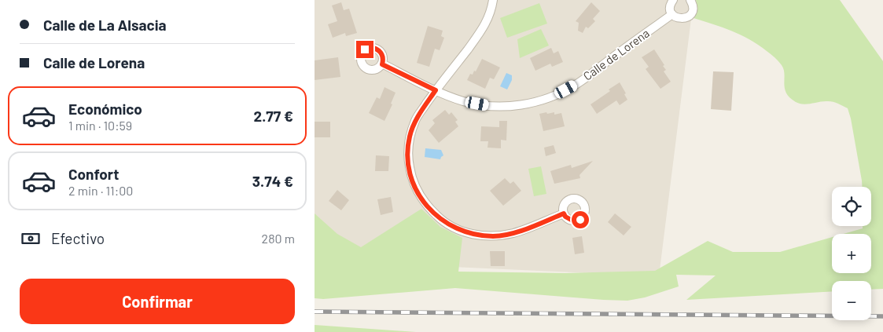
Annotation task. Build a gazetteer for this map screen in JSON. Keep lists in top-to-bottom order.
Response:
{
  "streets": {
    "street": ["Calle de Lorena"]
  },
  "page": {
    "banner": ["Calle de La Alsacia", "Calle de Lorena"],
    "list": [
      {
        "name": "Económico",
        "note": "1 min · 10:59",
        "value": "2.77 €"
      },
      {
        "name": "Confort",
        "note": "2 min · 11:00",
        "value": "3.74 €"
      }
    ],
    "map_buttons": ["+", "−"],
    "pay": ["Efectivo", "280 m"],
    "buttons": "Confirmar"
  }
}
